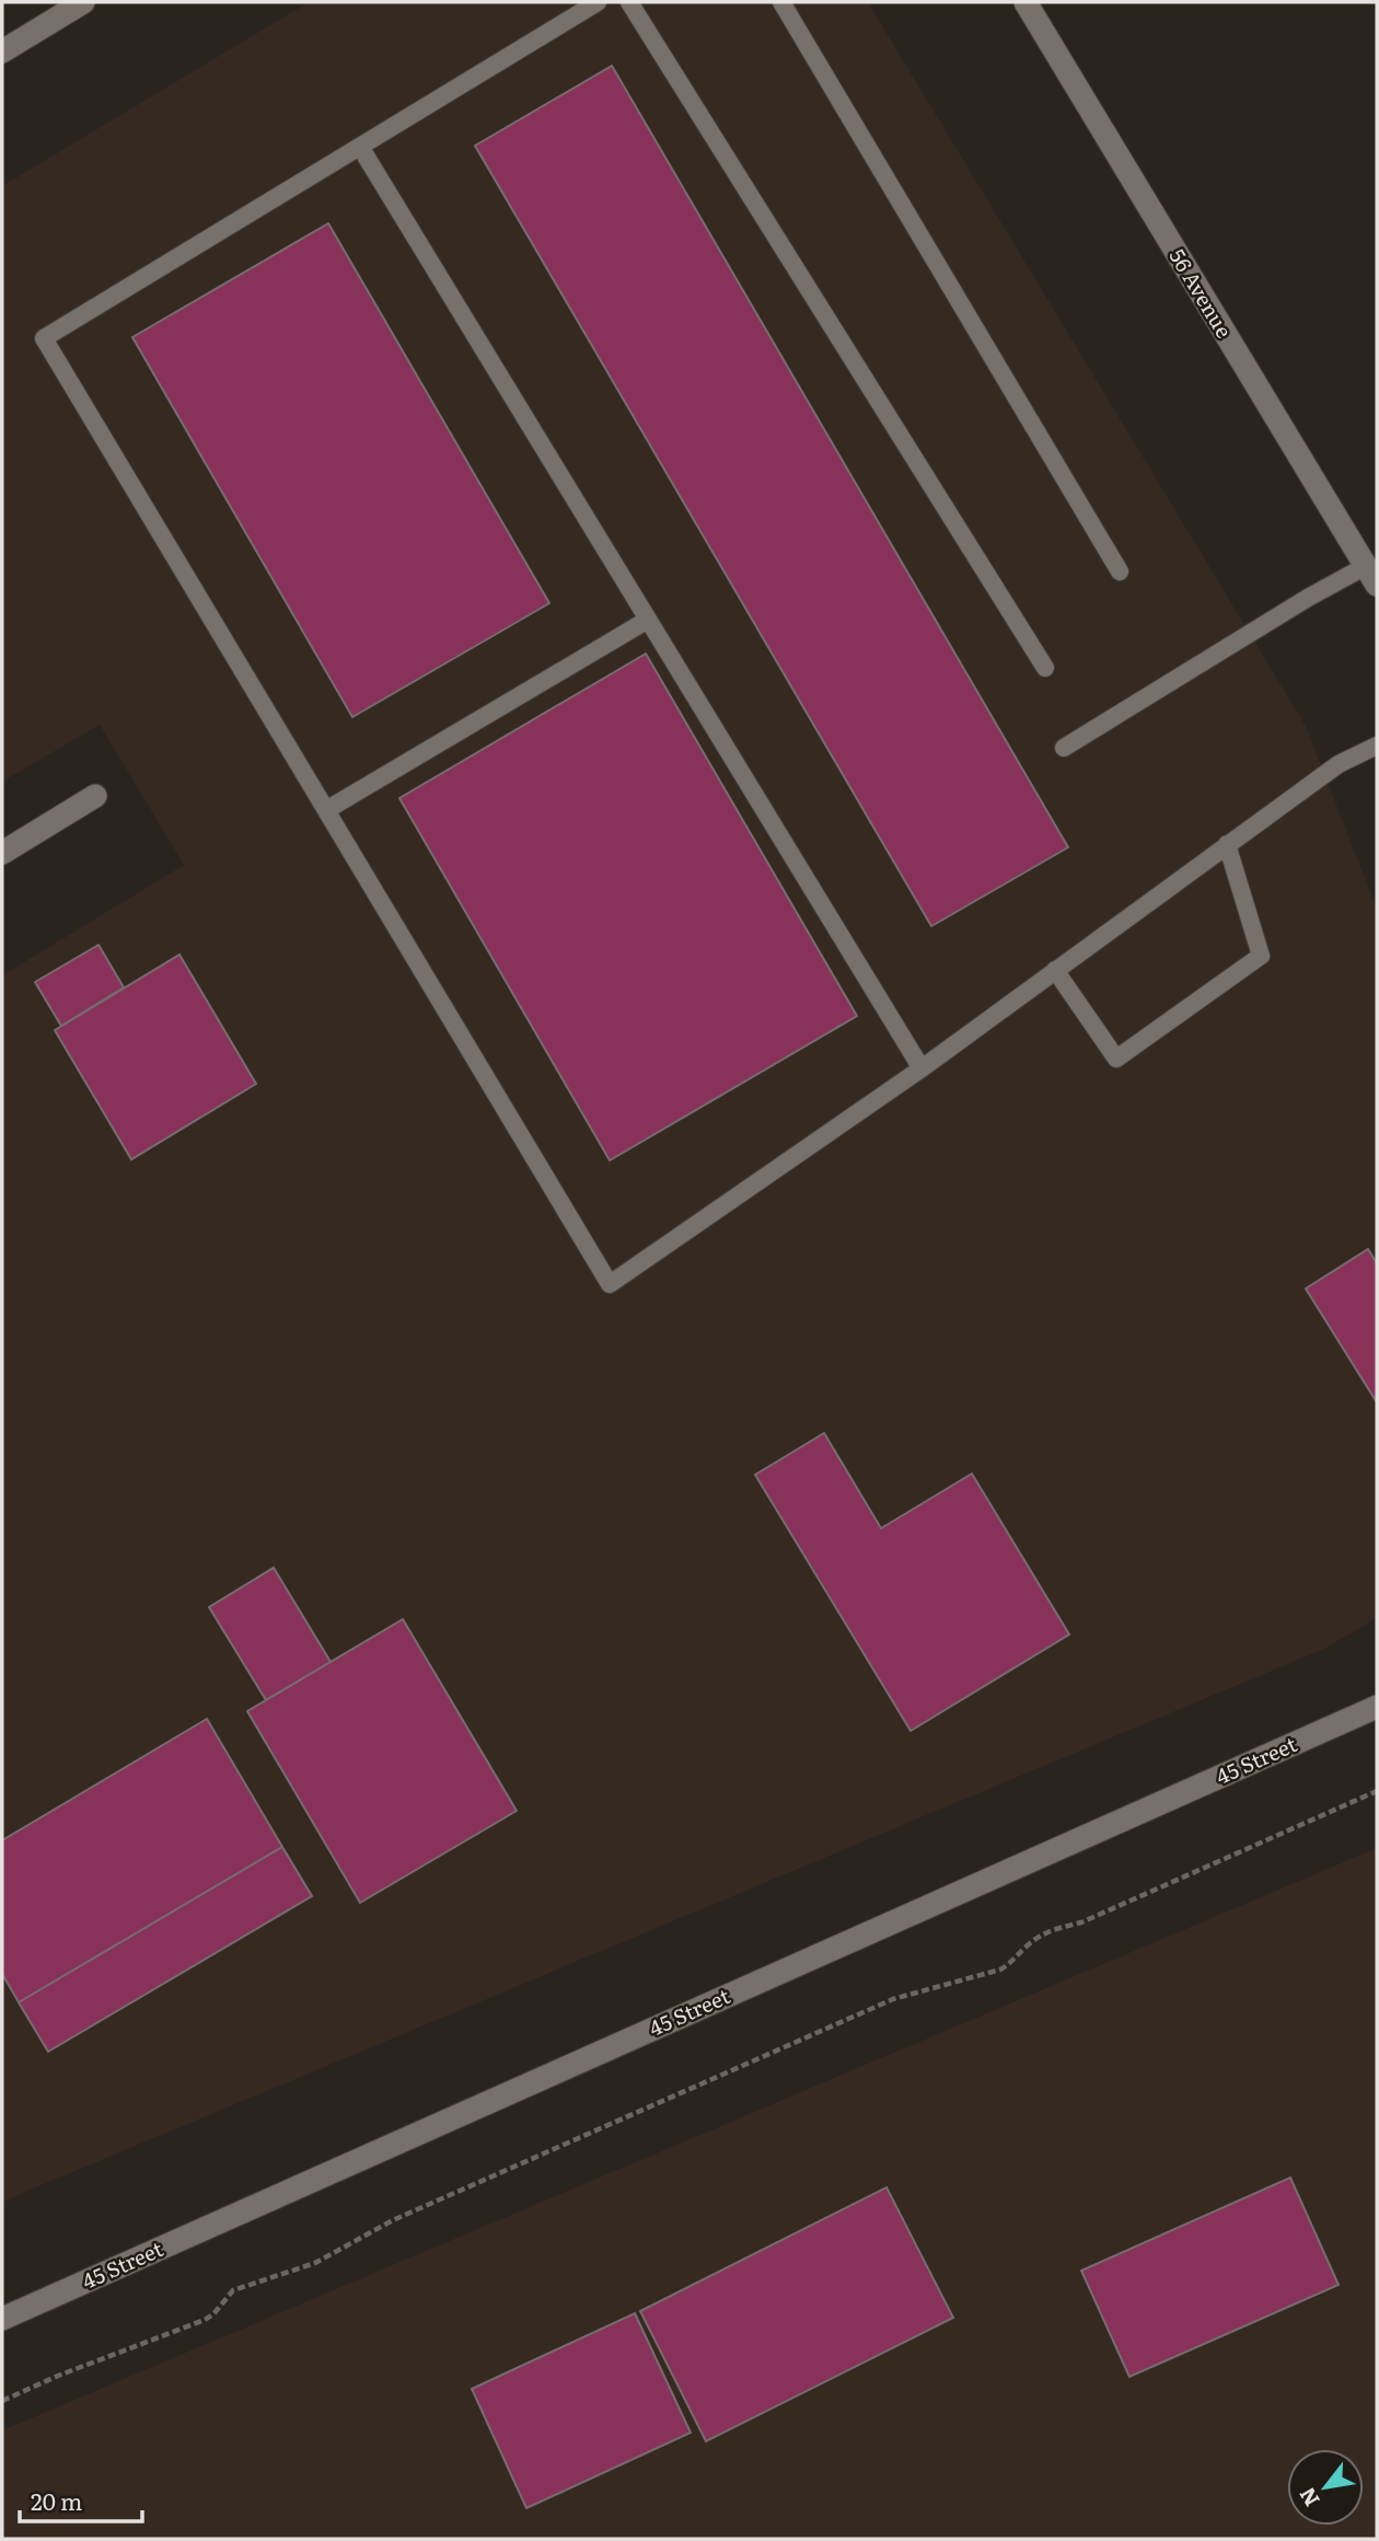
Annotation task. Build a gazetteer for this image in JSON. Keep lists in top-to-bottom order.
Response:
{
  "streets": {
    "main road": ["56 Avenue", "45 Street"]
  },
  "scale_bar": "20 m",
  "north": "bottom left"
}
